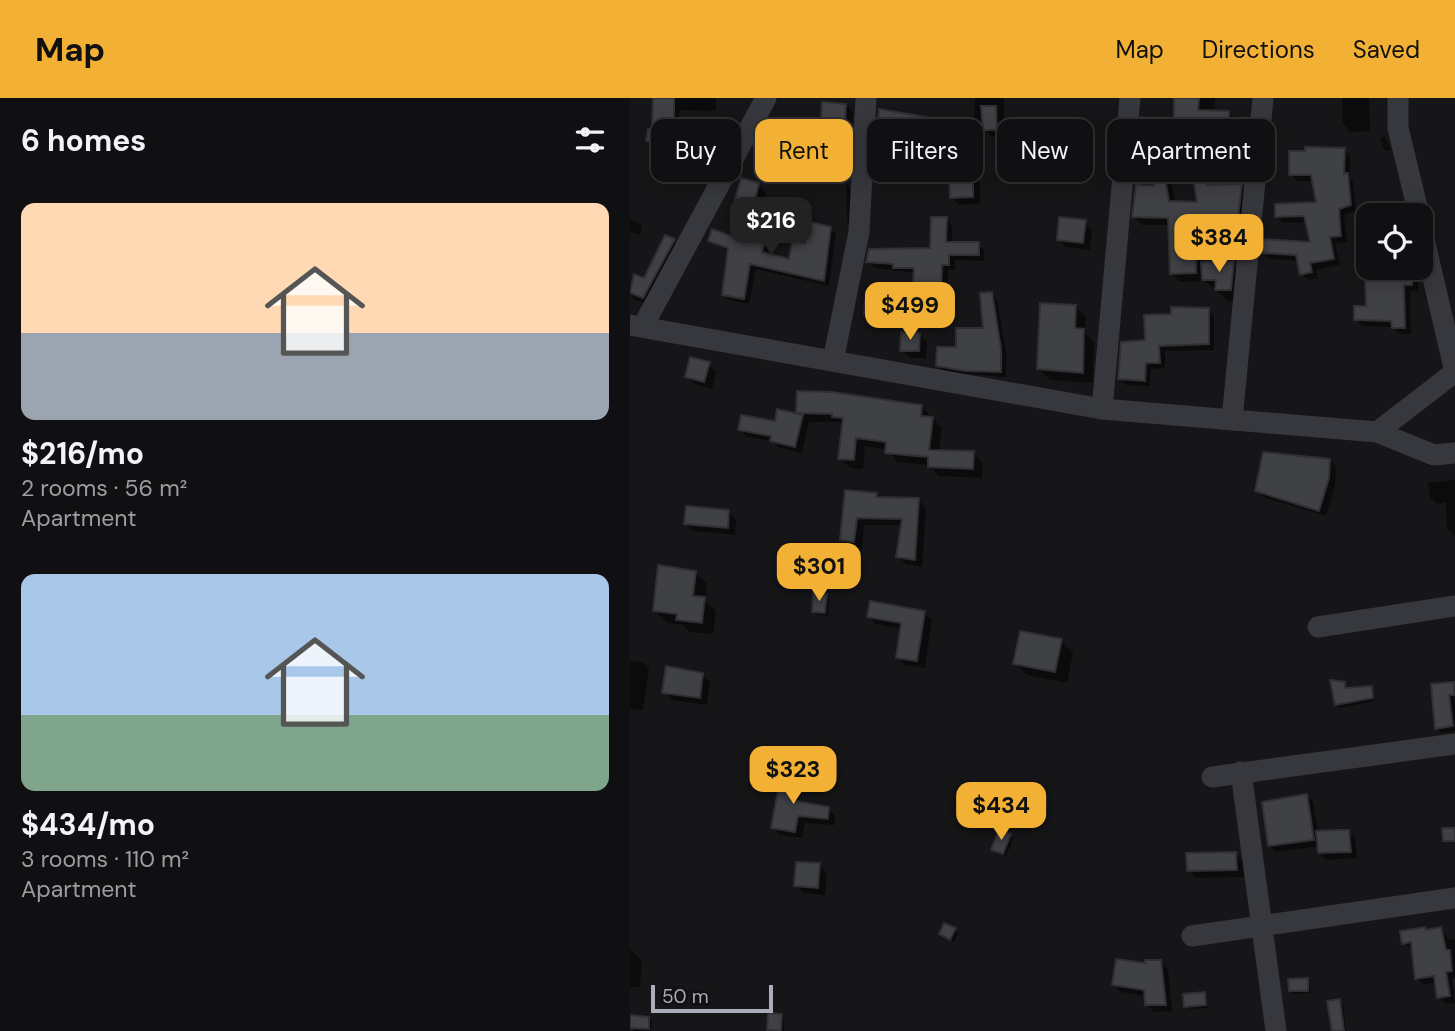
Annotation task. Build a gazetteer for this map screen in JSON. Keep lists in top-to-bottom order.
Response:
{
  "scale_bar": "50 m",
  "page": {
    "header": "Map",
    "nav": ["Map", "Directions", "Saved"],
    "heading": "6 homes",
    "chip": [
      "Buy",
      "Rent",
      "Filters",
      "New",
      "Apartment"
    ],
    "list": [
      {
        "name": "$216/mo",
        "note": "2 rooms · 56 m² · Apartment"
      },
      {
        "name": "$434/mo",
        "note": "3 rooms · 110 m² · Apartment"
      }
    ],
    "price": [
      "$216",
      "$384",
      "$499",
      "$301",
      "$323",
      "$434"
    ],
    "scale": "50 m"
  }
}
